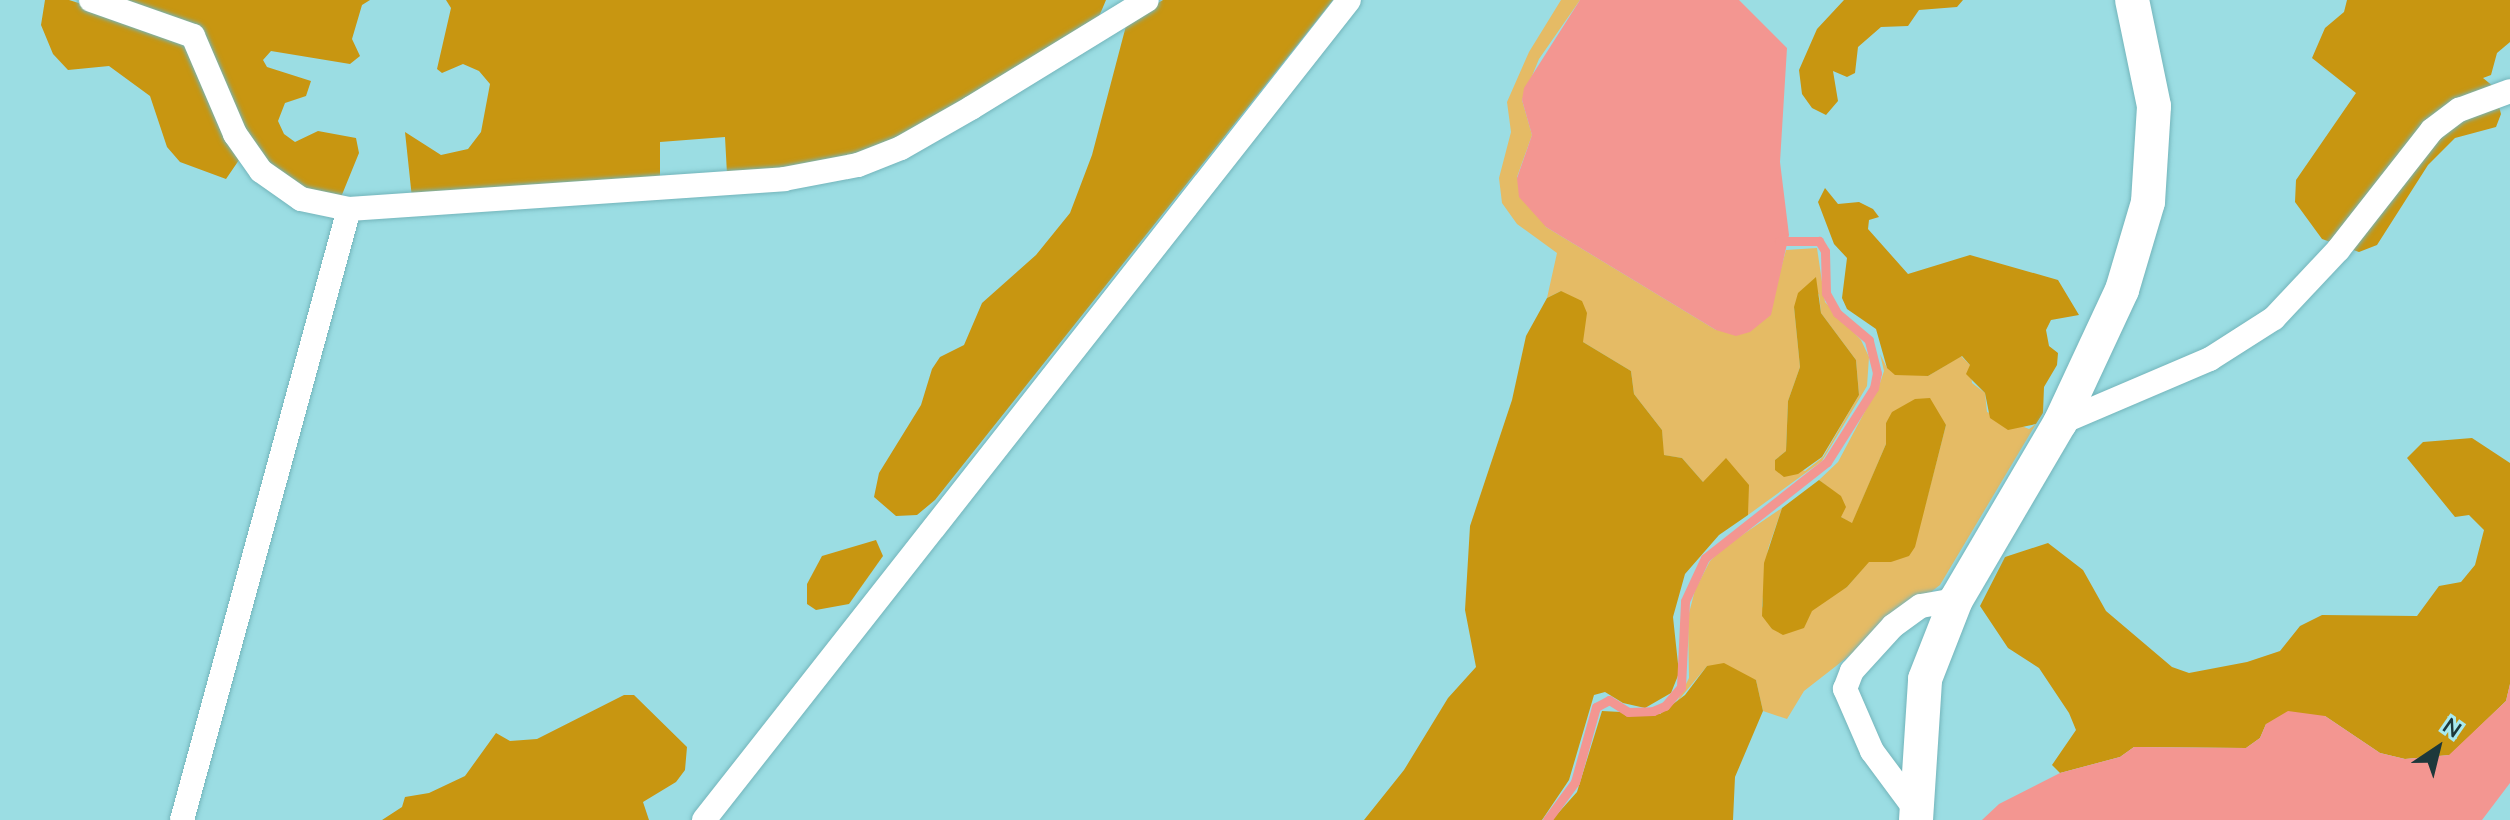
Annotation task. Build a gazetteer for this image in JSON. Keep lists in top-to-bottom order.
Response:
{
  "north": "top right"
}
